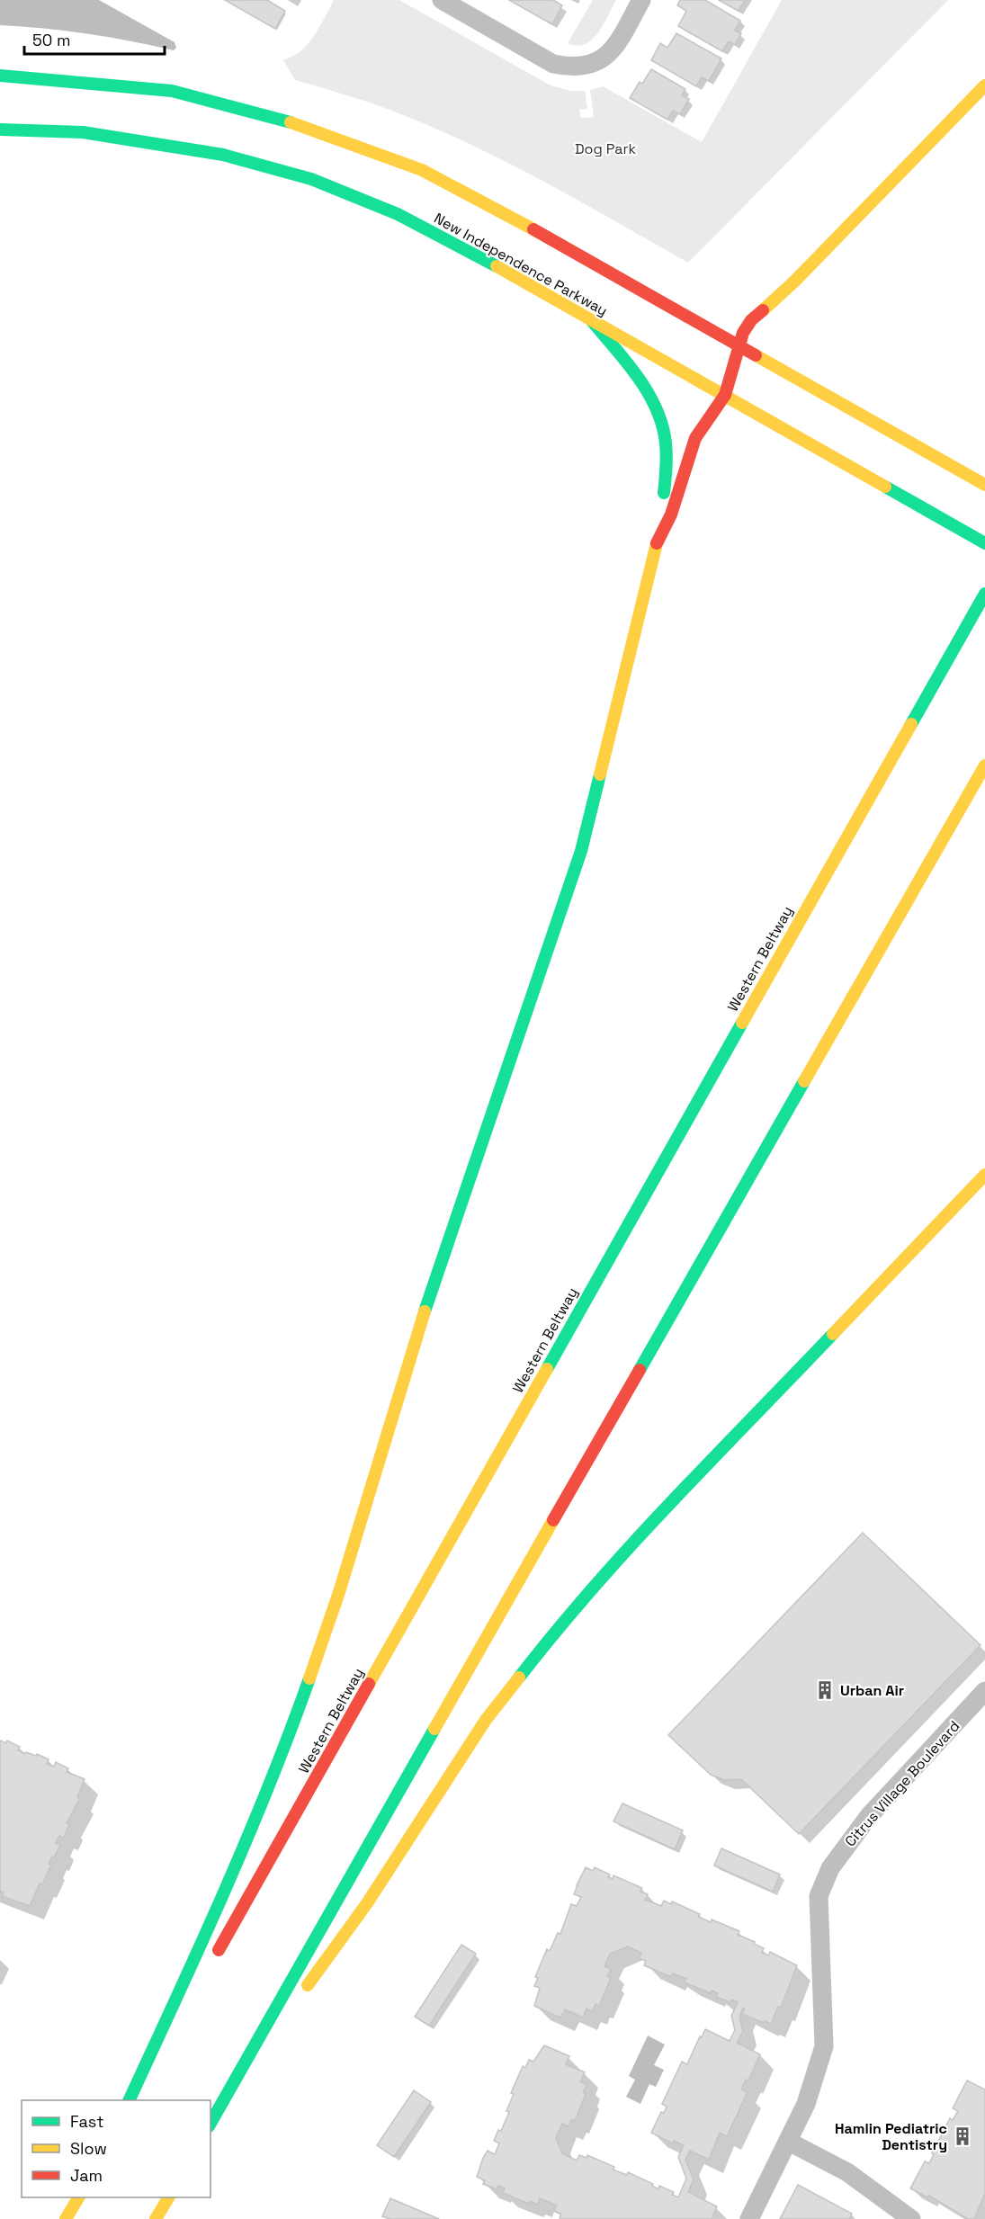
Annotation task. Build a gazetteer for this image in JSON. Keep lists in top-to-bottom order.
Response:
{
  "streets": {
    "main road": ["New Independence Parkway", "Western Beltway"],
    "street": ["Citrus Village Boulevard"]
  },
  "parks": ["Dog Park"],
  "places": {
    "building": ["Urban Air", "Hamlin Pediatric Dentistry"]
  },
  "legend": ["Fast", "Slow", "Jam"],
  "scale_bar": "50 m"
}
